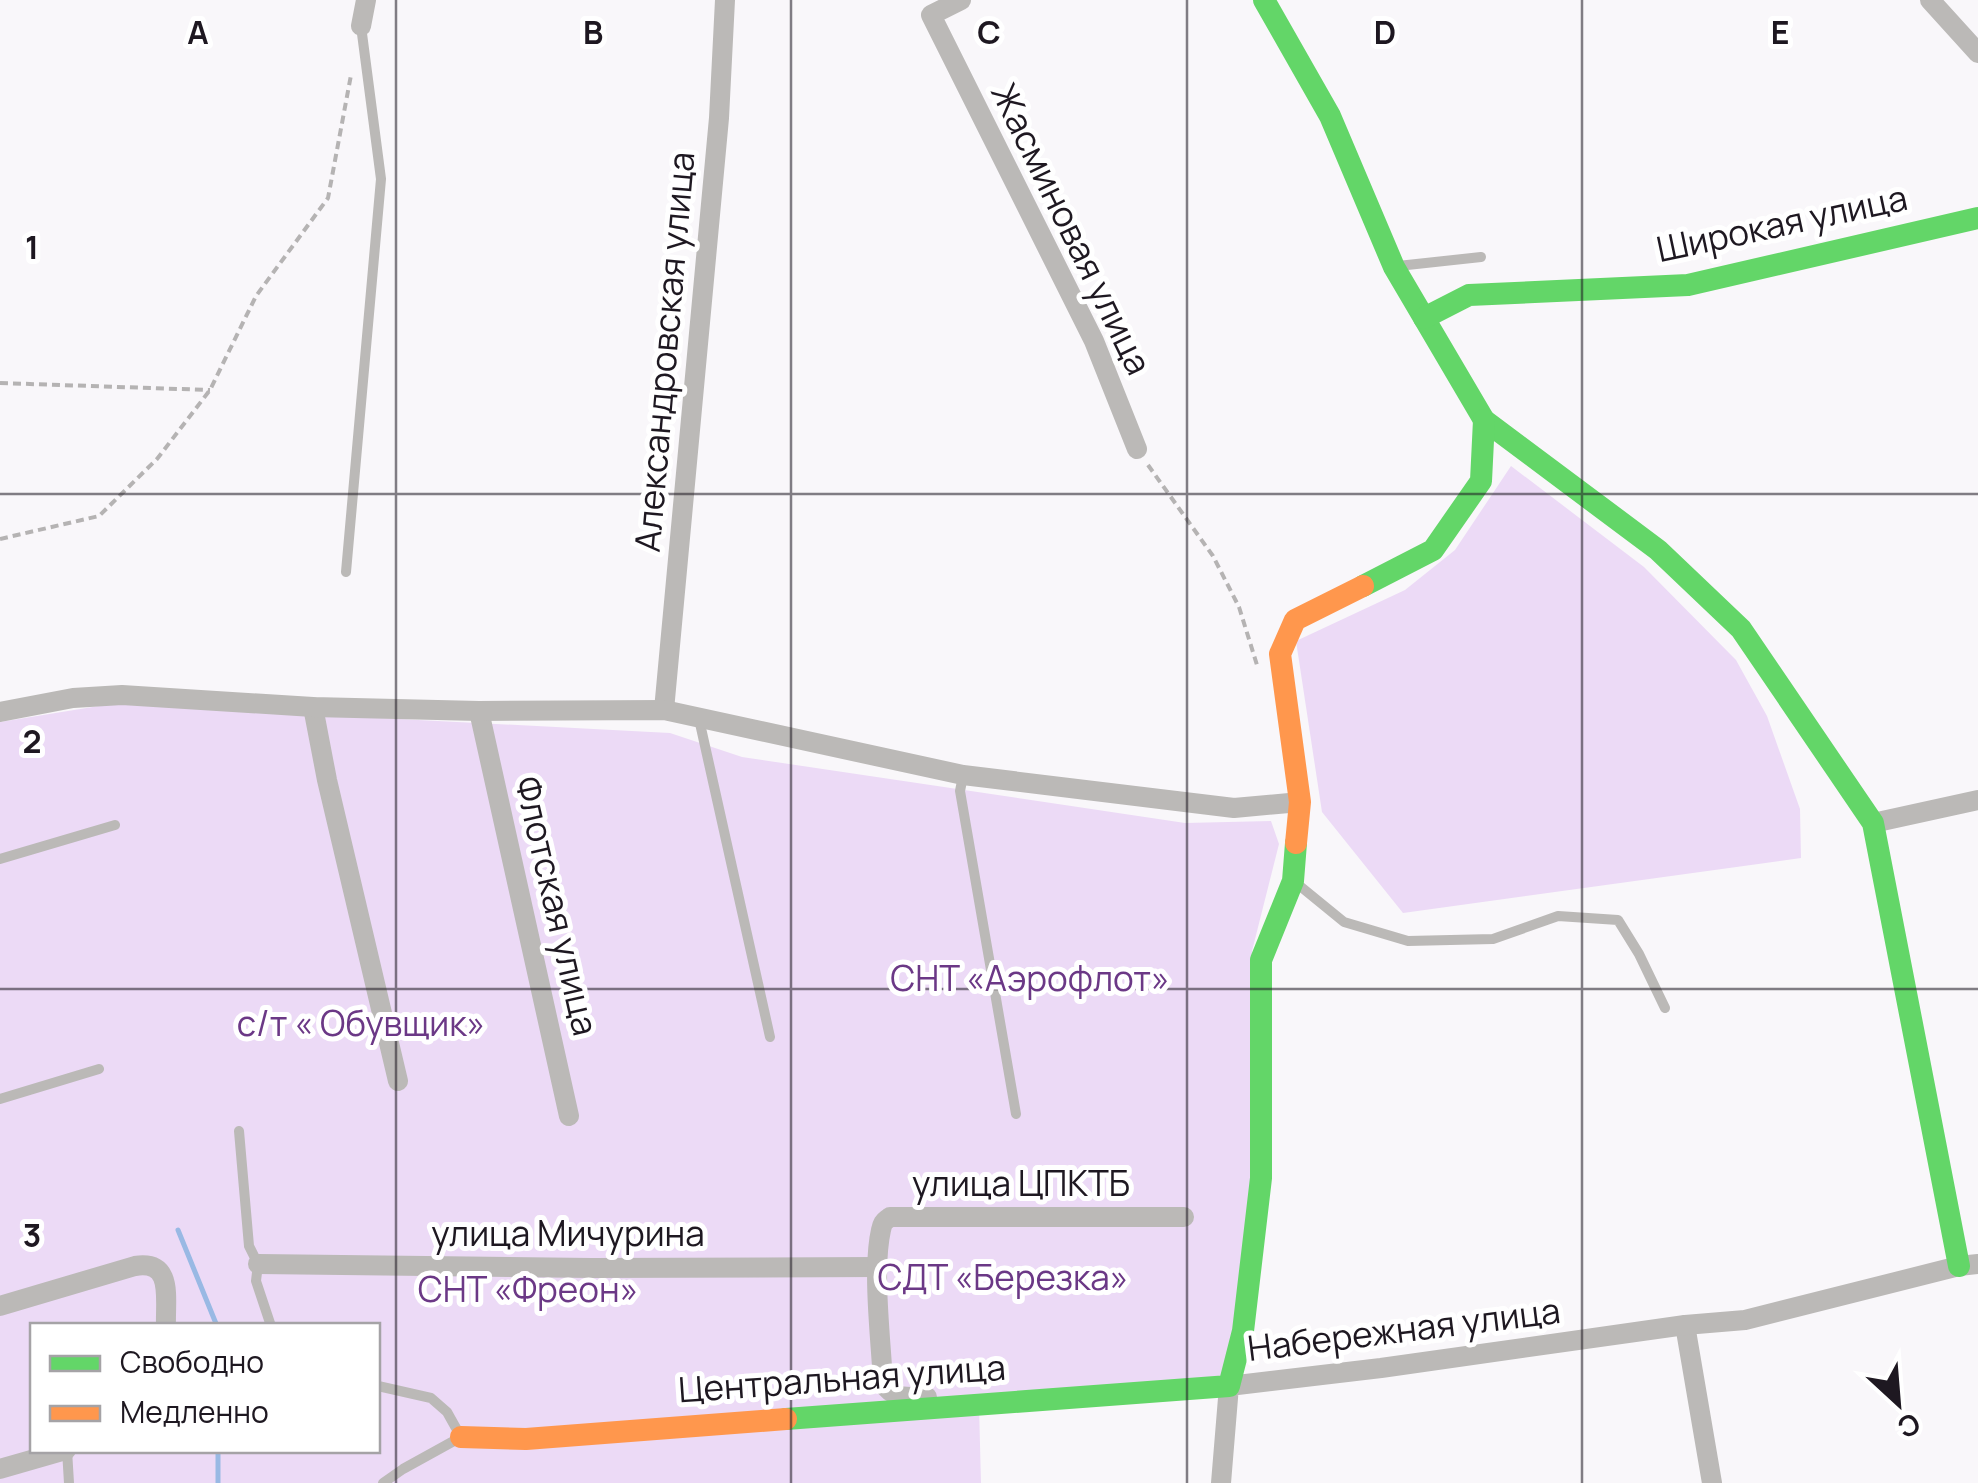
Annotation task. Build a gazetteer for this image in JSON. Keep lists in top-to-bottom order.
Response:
{
  "streets": {
    "street": [
      "Широкая улица",
      "Жасминовая улица",
      "Александровская улица",
      "Флотская улица",
      "улица ЦПКТБ",
      "улица Мичурина",
      "Набережная улица",
      "Центральная улица"
    ]
  },
  "crossings": [
    ["улица ЦПКТБ", "улица Мичурина"],
    ["улица ЦПКТБ", "Центральная улица"],
    ["Набережная улица", "Центральная улица"]
  ],
  "parks": [
    "СНТ «Аэрофлот»",
    "с/т « Обувщик»",
    "СДТ «Березка»",
    "СНТ «Фреон»"
  ],
  "legend": ["Свободно", "Медленно"],
  "north": "bottom right",
  "grid": {
    "columns": [
      "A",
      "B",
      "C",
      "D",
      "E"
    ],
    "rows": ["1", "2", "3"]
  }
}
